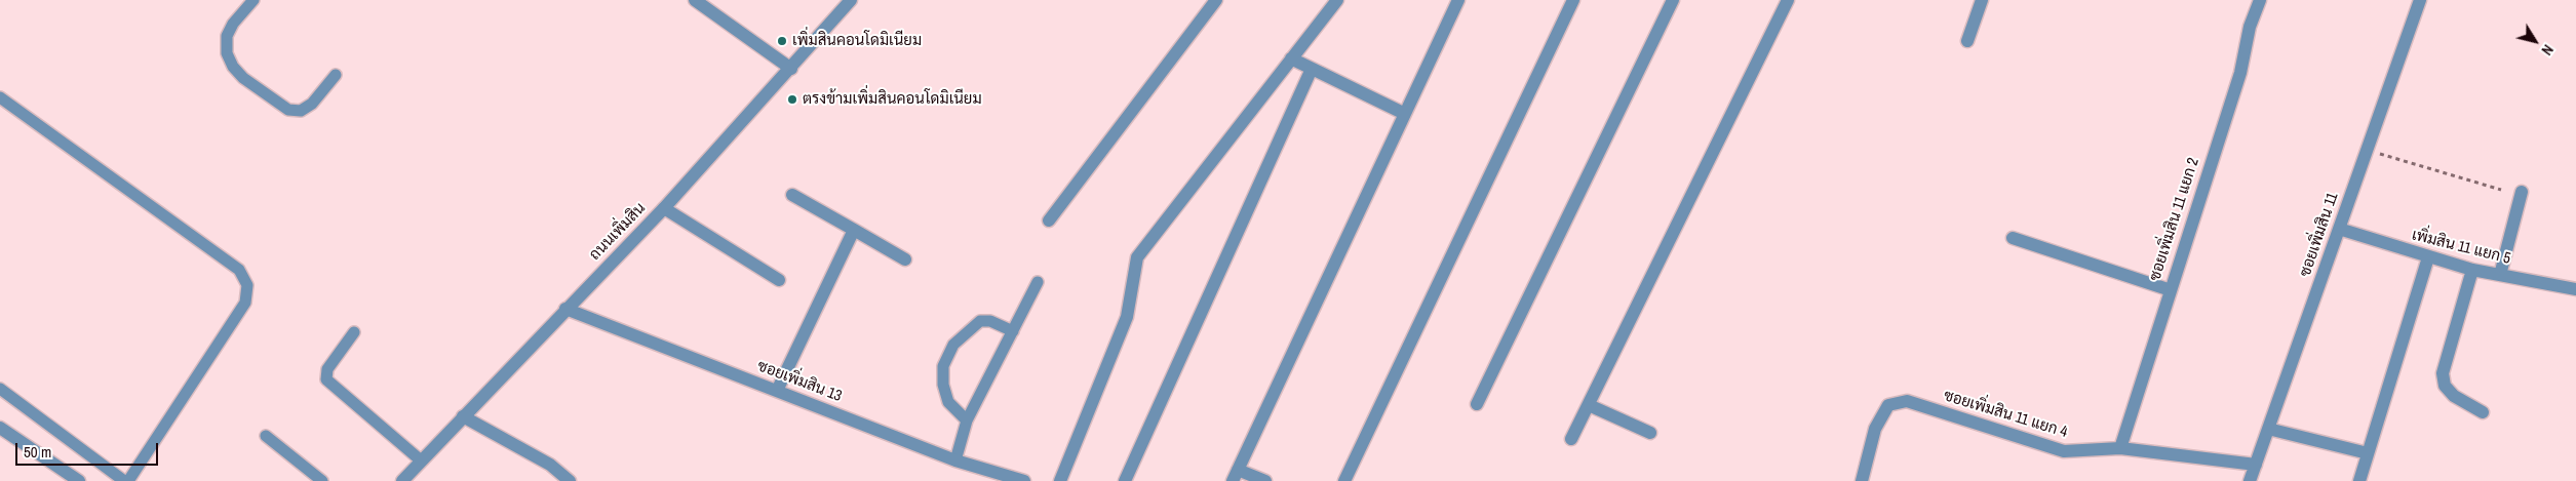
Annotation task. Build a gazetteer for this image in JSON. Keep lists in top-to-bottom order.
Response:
{
  "streets": {
    "street": [
      "ซอยเพิ่มสิน 11 แยก 2",
      "ถนนเพิ่มสิน",
      "ซอยเพิ่มสิน 11",
      "เพิ่มสิน 11 แยก 5",
      "ซอยเพิ่มสิน 13",
      "ซอยเพิ่มสิน 11 แยก 4"
    ]
  },
  "crossings": [
    ["ซอยเพิ่มสิน 11 แยก 2", "ซอยเพิ่มสิน 11 แยก 4"],
    ["ถนนเพิ่มสิน", "ซอยเพิ่มสิน 13"],
    ["ซอยเพิ่มสิน 11", "เพิ่มสิน 11 แยก 5"],
    ["ซอยเพิ่มสิน 11", "ซอยเพิ่มสิน 11 แยก 4"]
  ],
  "places": ["เพิ่มสินคอนโดมิเนียม", "ตรงข้ามเพิ่มสินคอนโดมิเนียม"],
  "scale_bar": "50 m",
  "north": "bottom right"
}
